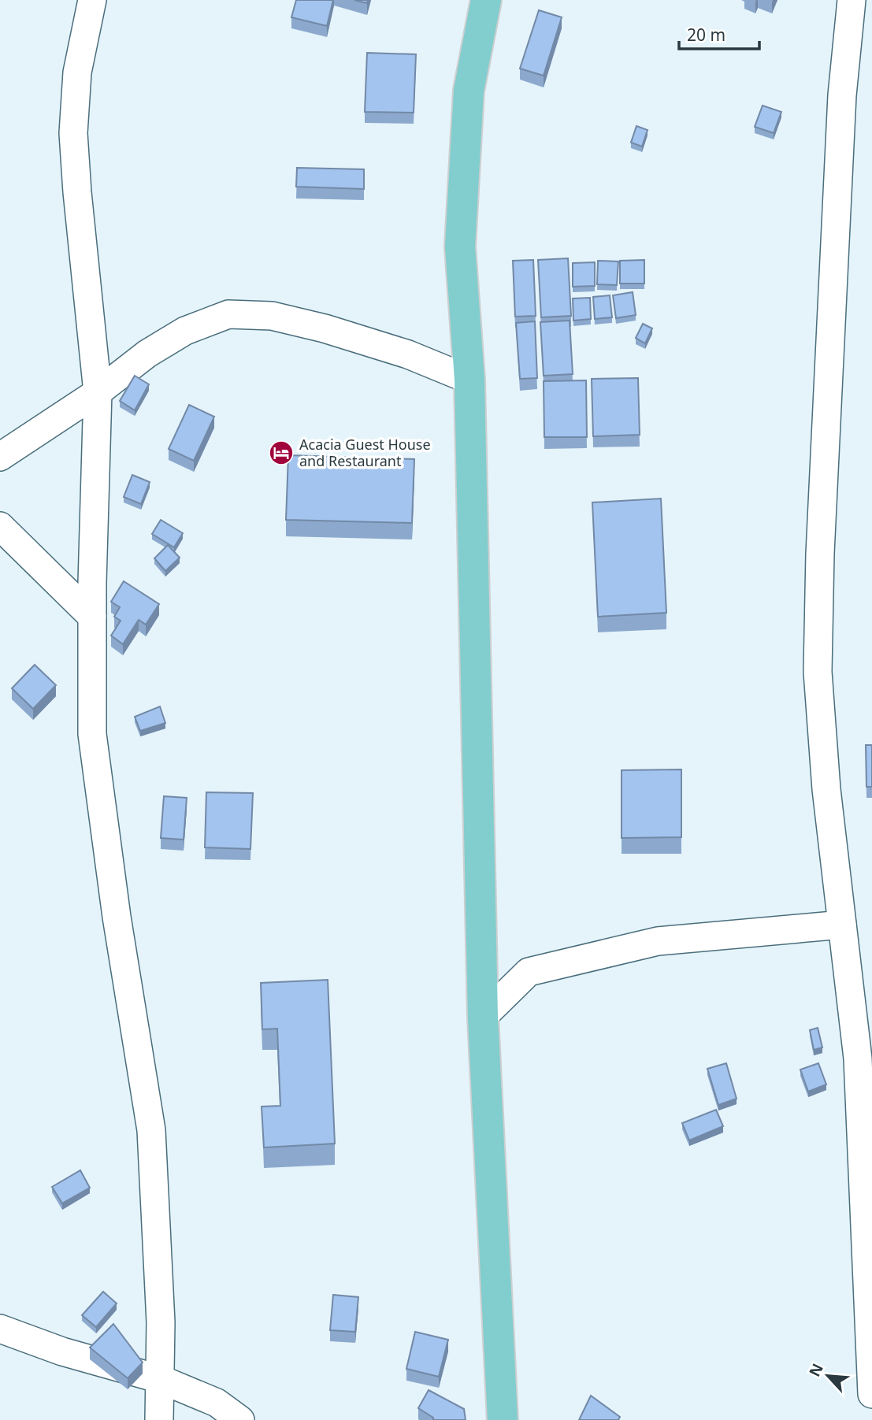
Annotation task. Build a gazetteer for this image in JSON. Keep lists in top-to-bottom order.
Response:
{
  "places": {
    "hotel": ["Acacia Guest House and Restaurant"]
  },
  "scale_bar": "20 m",
  "north": "top left"
}
